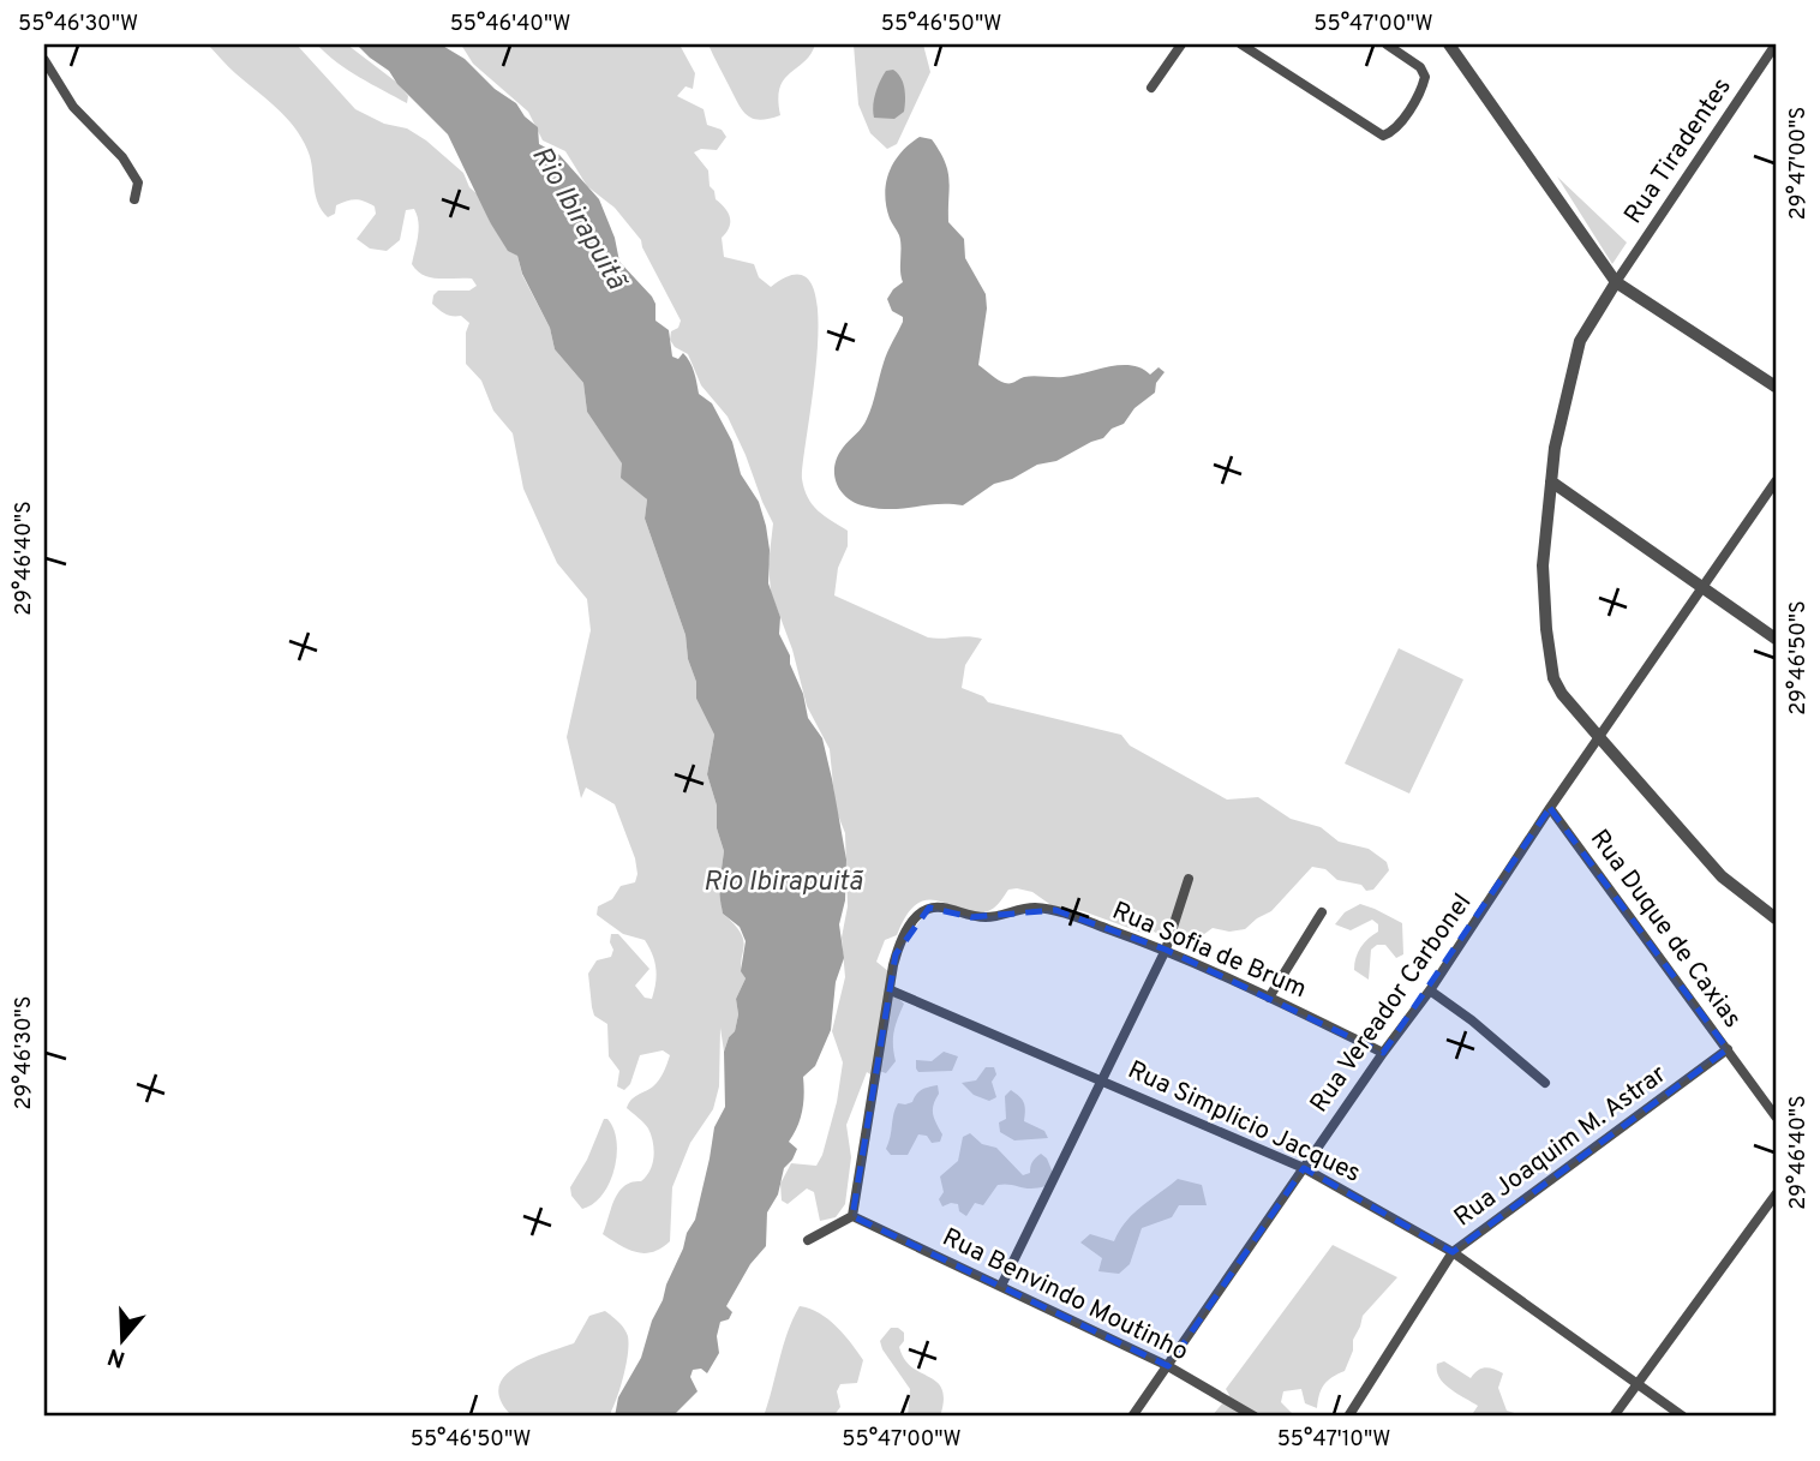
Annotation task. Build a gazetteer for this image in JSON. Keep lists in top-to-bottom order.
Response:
{
  "streets": {
    "street": [
      "Rua Tiradentes",
      "Rua Duque de Caxias",
      "Rua Sofia de Brum",
      "Rua Vereador Carbonel",
      "Rua Simplicio Jacques",
      "Rua Joaquim M. Astrar",
      "Rua Benvindo Moutinho"
    ]
  },
  "crossings": [
    ["Rua Duque de Caxias", "Rua Vereador Carbonel"],
    ["Rua Duque de Caxias", "Rua Joaquim M. Astrar"],
    ["Rua Sofia de Brum", "Rua Vereador Carbonel"],
    ["Rua Sofia de Brum", "Rua Simplicio Jacques"],
    ["Rua Vereador Carbonel", "Rua Simplicio Jacques"],
    ["Rua Vereador Carbonel", "Rua Benvindo Moutinho"],
    ["Rua Simplicio Jacques", "Rua Joaquim M. Astrar"]
  ],
  "water": ["Rio Ibirapuitã"],
  "north": "bottom",
  "coordinates": [
    "55°46'30\"W",
    "55°46'40\"W",
    "55°46'50\"W",
    "55°47'00\"W",
    "29°47'00\"S",
    "29°46'40\"S",
    "29°46'50\"S",
    "29°46'30\"S",
    "55°47'10\"W"
  ]
}
